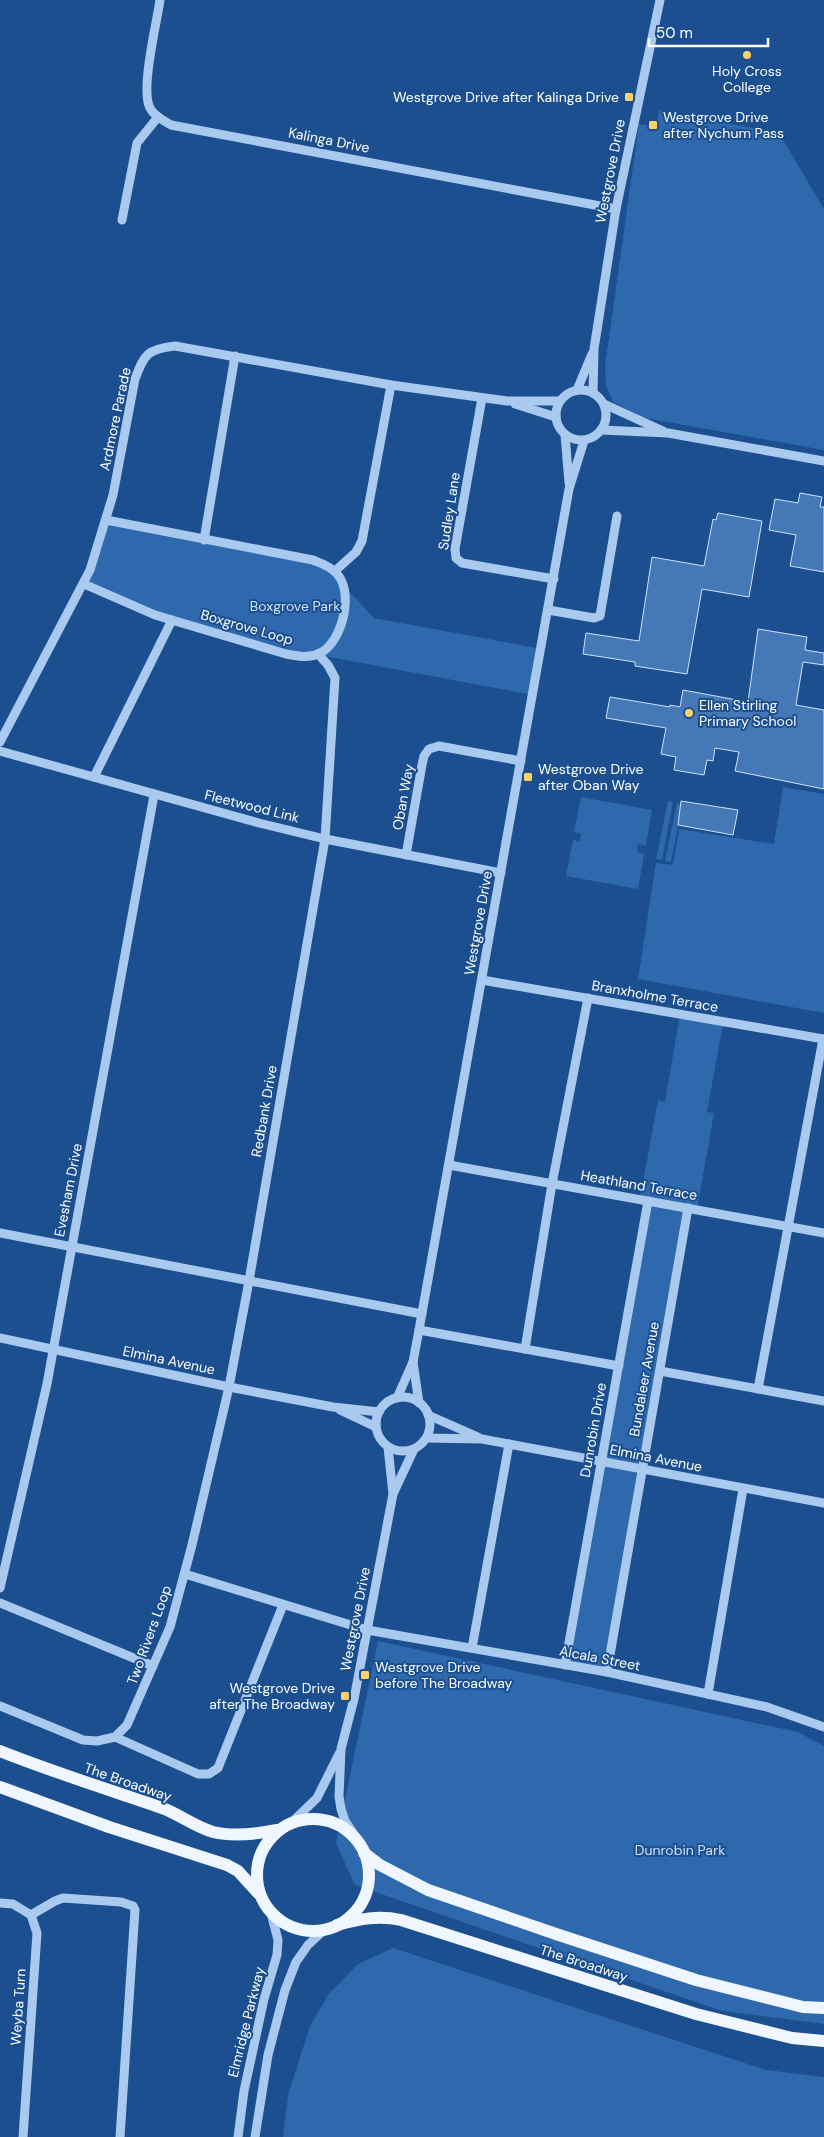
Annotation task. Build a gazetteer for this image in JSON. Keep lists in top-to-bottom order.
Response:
{
  "streets": {
    "main road": ["The Broadway"],
    "street": [
      "Kalinga Drive",
      "Westgrove Drive",
      "Ardmore Parade",
      "Sudley Lane",
      "Boxgrove Loop",
      "Oban Way",
      "Fleetwood Link",
      "Branxholme Terrace",
      "Redbank Drive",
      "Heathland Terrace",
      "Evesham Drive",
      "Elmina Avenue",
      "Bundaleer Avenue",
      "Dunrobin Drive",
      "Two Rivers Loop",
      "Alcala Street",
      "Weyba Turn",
      "Elmridge Parkway"
    ]
  },
  "crossings": [
    ["Kalinga Drive", "Westgrove Drive"],
    ["Westgrove Drive", "Ardmore Parade"],
    ["Westgrove Drive", "Sudley Lane"],
    ["Westgrove Drive", "Oban Way"],
    ["Westgrove Drive", "Fleetwood Link"],
    ["Westgrove Drive", "Branxholme Terrace"],
    ["Westgrove Drive", "Heathland Terrace"],
    ["Westgrove Drive", "Elmina Avenue"],
    ["Westgrove Drive", "Alcala Street"],
    ["Westgrove Drive", "The Broadway"],
    ["Westgrove Drive", "Elmridge Parkway"],
    ["Ardmore Parade", "Sudley Lane"],
    ["Ardmore Parade", "Boxgrove Loop"],
    ["Boxgrove Loop", "Redbank Drive"],
    ["Oban Way", "Fleetwood Link"],
    ["Fleetwood Link", "Redbank Drive"],
    ["Fleetwood Link", "Evesham Drive"],
    ["Redbank Drive", "Elmina Avenue"],
    ["Redbank Drive", "Two Rivers Loop"],
    ["Heathland Terrace", "Bundaleer Avenue"],
    ["Heathland Terrace", "Dunrobin Drive"],
    ["Evesham Drive", "Elmina Avenue"],
    ["Elmina Avenue", "Bundaleer Avenue"],
    ["Elmina Avenue", "Dunrobin Drive"],
    ["Elmina Avenue", "Two Rivers Loop"],
    ["Bundaleer Avenue", "Alcala Street"],
    ["Dunrobin Drive", "Alcala Street"],
    ["Two Rivers Loop", "Alcala Street"],
    ["The Broadway", "Elmridge Parkway"]
  ],
  "parks": ["Boxgrove Park", "Dunrobin Park"],
  "places": {
    "other": ["Holy Cross College", "Ellen Stirling Primary School"],
    "transit": [
      "Westgrove Drive after Kalinga Drive",
      "Westgrove Drive after Nychum Pass",
      "Westgrove Drive after Oban Way",
      "Westgrove Drive before The Broadway",
      "Westgrove Drive after The Broadway"
    ]
  },
  "scale_bar": "50 m"
}
